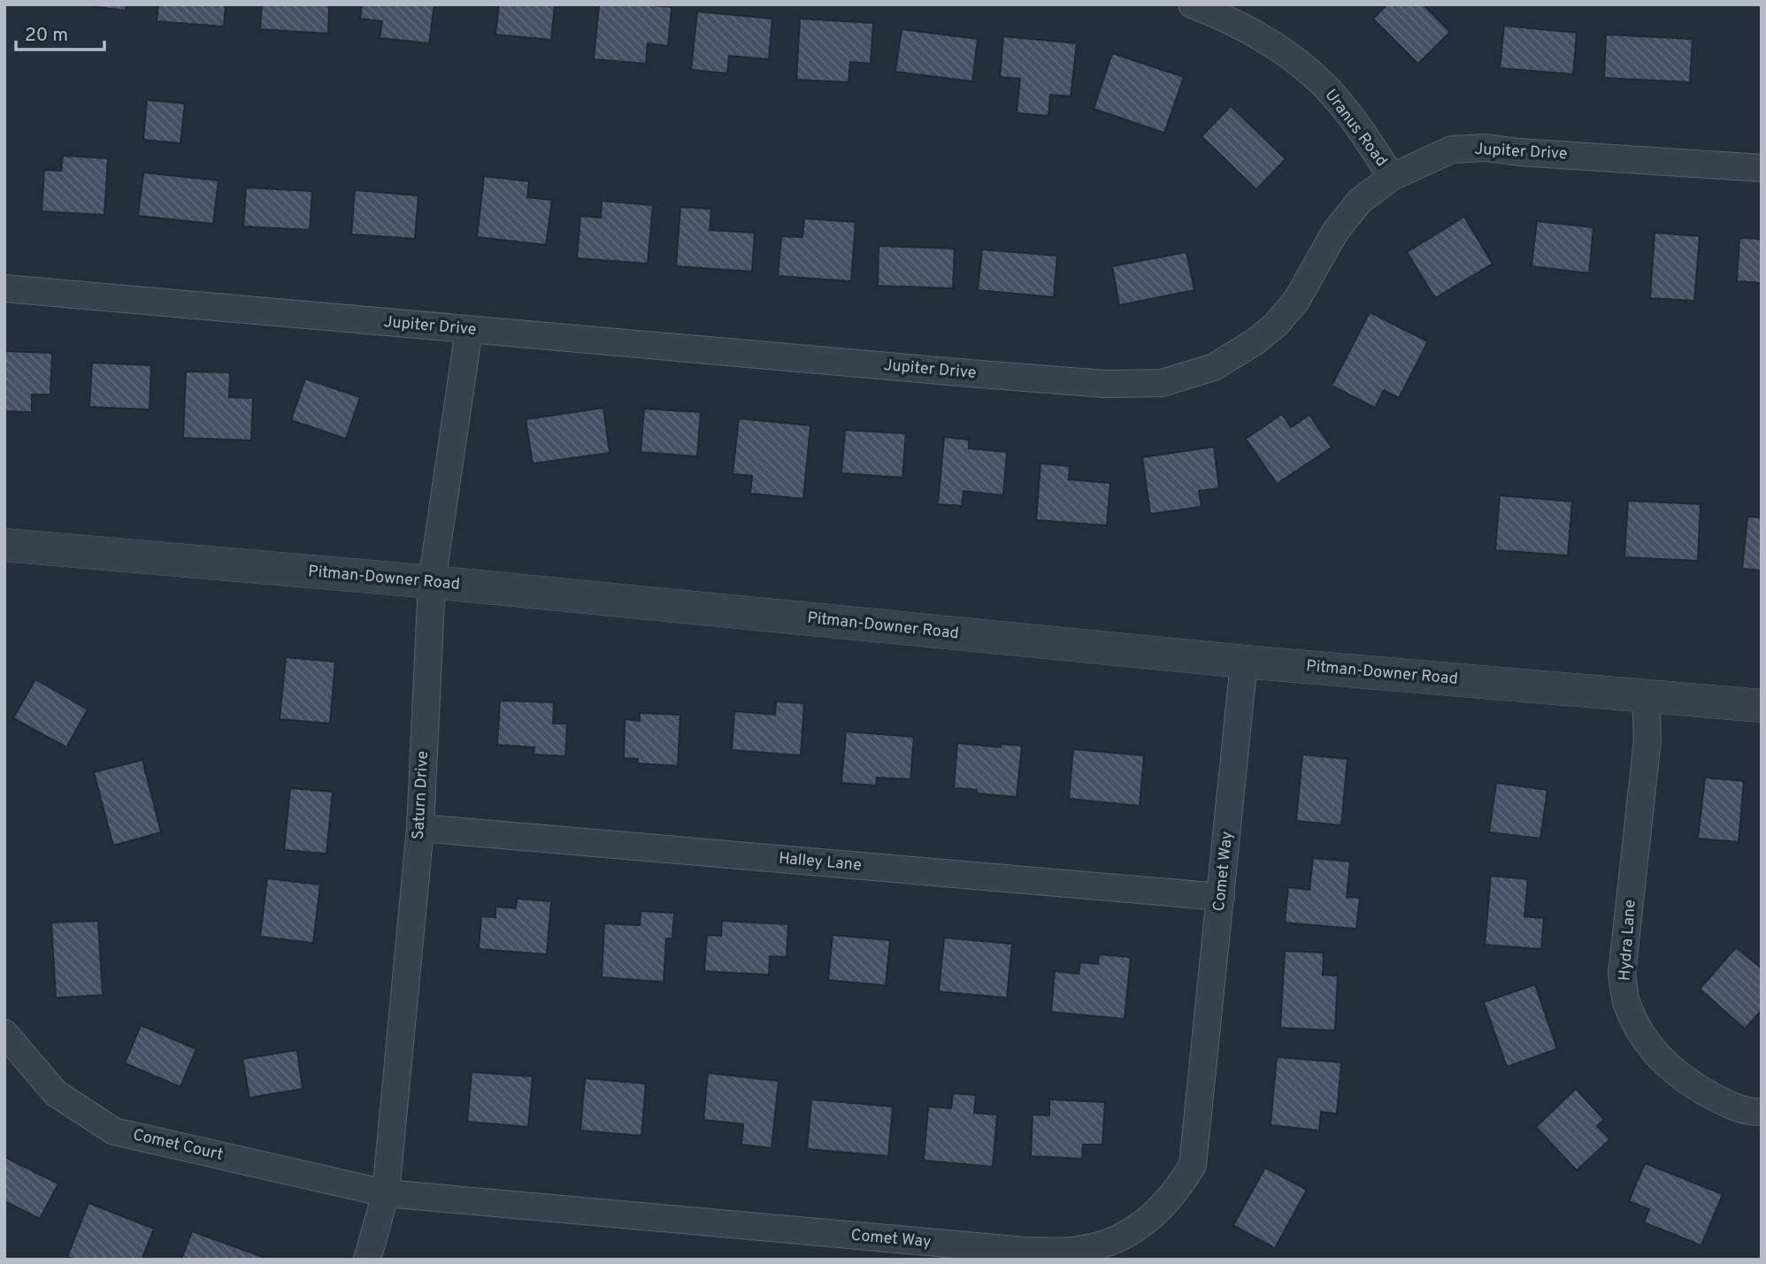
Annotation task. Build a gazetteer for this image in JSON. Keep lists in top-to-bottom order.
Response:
{
  "streets": {
    "street": [
      "Uranus Road",
      "Jupiter Drive",
      "Pitman-Downer Road",
      "Saturn Drive",
      "Halley Lane",
      "Comet Way",
      "Hydra Lane",
      "Comet Court"
    ]
  },
  "crossings": [
    ["Uranus Road", "Jupiter Drive"],
    ["Jupiter Drive", "Saturn Drive"],
    ["Pitman-Downer Road", "Saturn Drive"],
    ["Pitman-Downer Road", "Comet Way"],
    ["Pitman-Downer Road", "Hydra Lane"],
    ["Saturn Drive", "Halley Lane"],
    ["Saturn Drive", "Comet Way"],
    ["Saturn Drive", "Comet Court"],
    ["Halley Lane", "Comet Way"],
    ["Comet Way", "Comet Court"]
  ],
  "scale_bar": "20 m"
}
